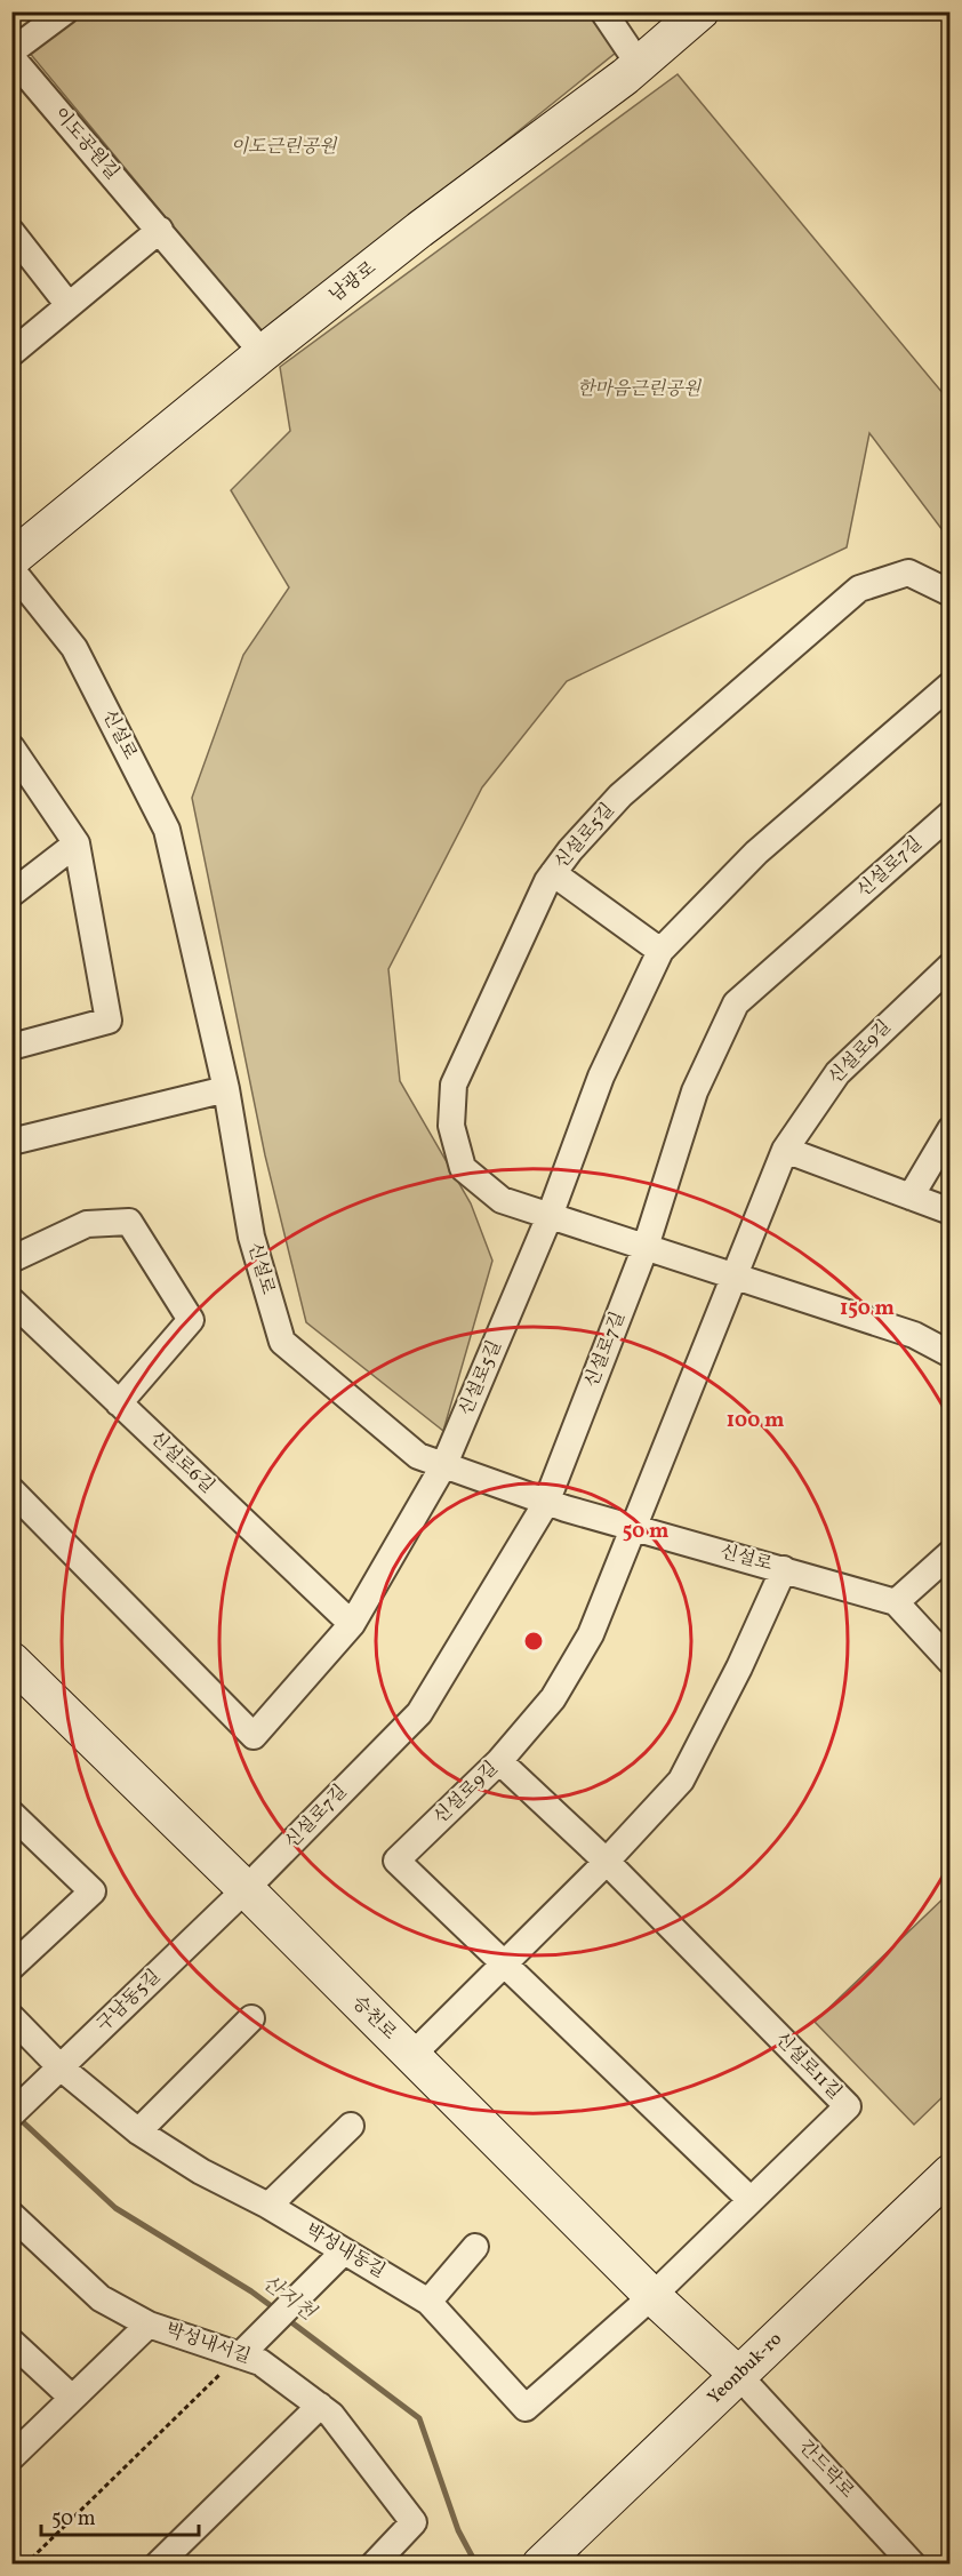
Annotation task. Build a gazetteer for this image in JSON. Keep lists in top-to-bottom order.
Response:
{
  "streets": {
    "main road": ["남광로", "승천로", "Yeonbuk-ro"],
    "street": [
      "이도공원길",
      "신설로",
      "신설로5길",
      "신설로7길",
      "신설로9길",
      "신설로6길",
      "구남동5길",
      "신설로11길",
      "박성내동길",
      "박성내서길",
      "간드락로"
    ]
  },
  "crossings": [
    ["이도공원길", "남광로"],
    ["신설로", "신설로5길"],
    ["신설로", "신설로7길"],
    ["신설로", "신설로9길"],
    ["신설로5길", "신설로6길"],
    ["신설로7길", "구남동5길"],
    ["신설로7길", "승천로"],
    ["신설로9길", "신설로11길"],
    ["구남동5길", "승천로"],
    ["구남동5길", "박성내동길"],
    ["승천로", "신설로11길"],
    ["승천로", "박성내동길"],
    ["승천로", "Yeonbuk-ro"],
    ["승천로", "간드락로"],
    ["신설로11길", "박성내동길"],
    ["Yeonbuk-ro", "간드락로"]
  ],
  "water": ["산지천"],
  "parks": ["이도근린공원", "한마음근린공원"],
  "scale_bar": "50 m",
  "rings": ["150 m", "100 m", "50 m"]
}
